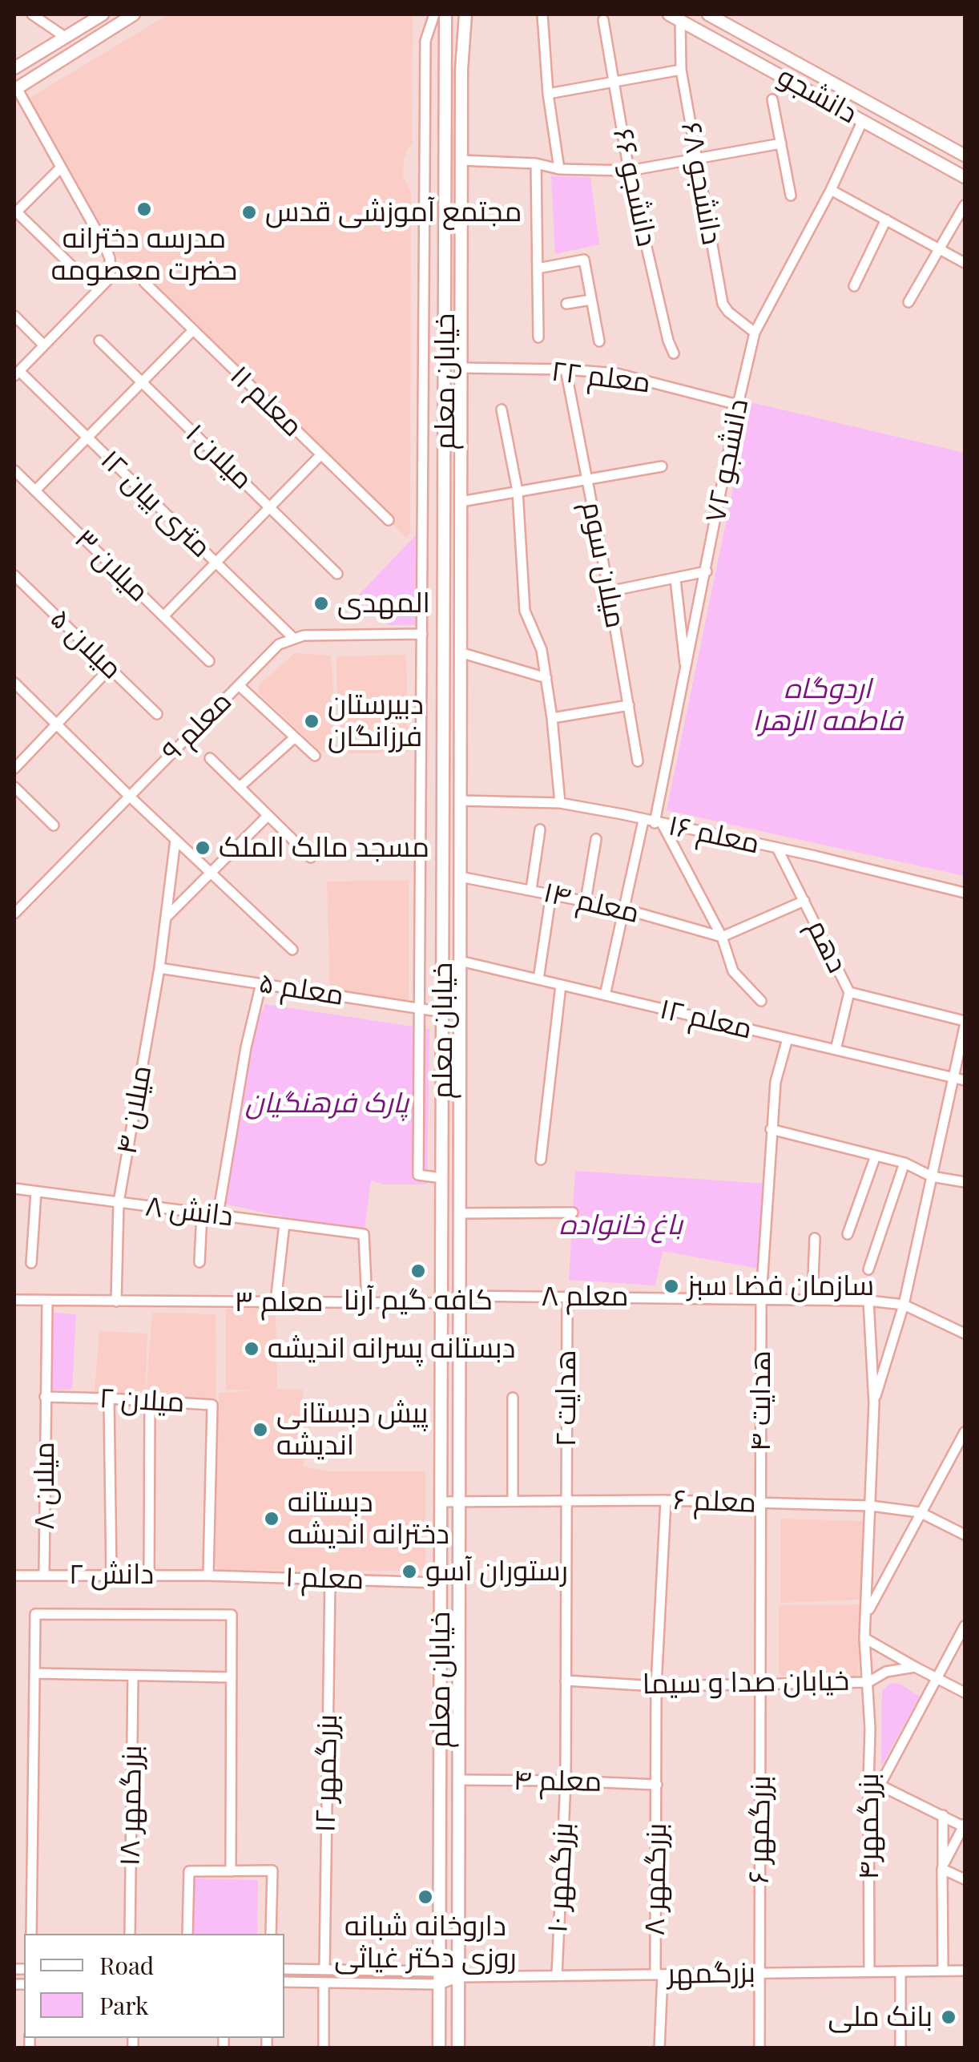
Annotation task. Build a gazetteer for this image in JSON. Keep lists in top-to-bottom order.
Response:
{
  "streets": {
    "main road": ["دانشجو", "خیابان معلم"],
    "street": [
      "دانشجو ۶۸",
      "دانشجو ۶۶",
      "معلم ۲۲",
      "معلم ۱۱",
      "میلان ۱",
      "دانشجو ۷۲",
      "۱۲ متری بیان",
      "میلان سوم",
      "میلان ۳",
      "میلان ۵",
      "معلم ۹",
      "معلم ۱۶",
      "معلم ۱۴",
      "دهم",
      "معلم ۵",
      "معلم ۱۲",
      "میلان ۴",
      "دانش ۸",
      "معلم ۸",
      "معلم ۳",
      "هدایت ۲",
      "میلان ۲",
      "هدایت ۴",
      "میلان ۸",
      "معلم ۶",
      "دانش ۲",
      "معلم ۱",
      "خیابان صدا و سیما",
      "بزرگمهر ۱۲",
      "معلم ۴",
      "بزرگمهر ۱۸",
      "بزرگمهر۴",
      "بزرگمهر ۶",
      "بزرگمهر ۱۰",
      "بزرگمهر ۸",
      "بزرگمهر"
    ]
  },
  "crossings": [
    ["دانشجو", "دانشجو ۶۸"],
    ["دانشجو", "دانشجو ۷۲"],
    ["دانشجو ۶۸", "دانشجو ۷۲"],
    ["معلم ۲۲", "خیابان معلم"],
    ["معلم ۲۲", "دانشجو ۷۲"],
    ["معلم ۲۲", "میلان سوم"],
    ["خیابان معلم", "معلم ۱۶"],
    ["خیابان معلم", "معلم ۱۴"],
    ["خیابان معلم", "معلم ۵"],
    ["خیابان معلم", "معلم ۱۲"],
    ["خیابان معلم", "معلم ۸"],
    ["خیابان معلم", "معلم ۳"],
    ["خیابان معلم", "معلم ۶"],
    ["خیابان معلم", "معلم ۱"],
    ["خیابان معلم", "معلم ۴"],
    ["خیابان معلم", "بزرگمهر"],
    ["دانشجو ۷۲", "معلم ۱۶"],
    ["۱۲ متری بیان", "معلم ۹"],
    ["معلم ۱۶", "دهم"],
    ["دهم", "معلم ۱۲"],
    ["معلم ۵", "میلان ۴"],
    ["معلم ۱۲", "هدایت ۴"],
    ["میلان ۴", "دانش ۸"],
    ["میلان ۴", "معلم ۳"],
    ["دانش ۸", "معلم ۳"],
    ["معلم ۸", "هدایت ۲"],
    ["معلم ۸", "هدایت ۴"],
    ["هدایت ۲", "معلم ۶"],
    ["هدایت ۲", "خیابان صدا و سیما"],
    ["هدایت ۲", "بزرگمهر ۱۰"],
    ["میلان ۲", "میلان ۸"],
    ["میلان ۲", "دانش ۲"],
    ["میلان ۲", "معلم ۱"],
    ["هدایت ۴", "معلم ۶"],
    ["هدایت ۴", "خیابان صدا و سیما"],
    ["هدایت ۴", "بزرگمهر ۶"],
    ["میلان ۸", "دانش ۲"],
    ["معلم ۶", "بزرگمهر۴"],
    ["معلم ۶", "بزرگمهر ۸"],
    ["دانش ۲", "معلم ۱"],
    ["معلم ۱", "بزرگمهر ۱۲"],
    ["خیابان صدا و سیما", "بزرگمهر۴"],
    ["خیابان صدا و سیما", "بزرگمهر ۶"],
    ["خیابان صدا و سیما", "بزرگمهر ۱۰"],
    ["خیابان صدا و سیما", "بزرگمهر ۸"],
    ["بزرگمهر ۱۲", "بزرگمهر"],
    ["معلم ۴", "بزرگمهر ۱۰"],
    ["معلم ۴", "بزرگمهر ۸"],
    ["بزرگمهر۴", "بزرگمهر"],
    ["بزرگمهر ۶", "بزرگمهر"],
    ["بزرگمهر ۱۰", "بزرگمهر"],
    ["بزرگمهر ۸", "بزرگمهر"]
  ],
  "parks": ["اردوگاه فاطمه الزهرا", "پارک فرهنگیان", "باغ خانواده"],
  "places": [
    "مدرسه دخترانه حضرت معصومه",
    "مجتمع آموزشی قدس",
    "المهدی",
    "دبیرستان فرزانگان",
    "مسجد مالک الملک",
    "کافه گیم آرنا",
    "سازمان فضا سبز",
    "دبستانه پسرانه اندیشه",
    "پیش دبستانی اندیشه",
    "دبستانه دخترانه اندیشه",
    "رستوران آسو",
    "داروخانه شبانه روزی دکتر غیاثی",
    "بانک ملی"
  ],
  "legend": ["Road", "Park"]
}
